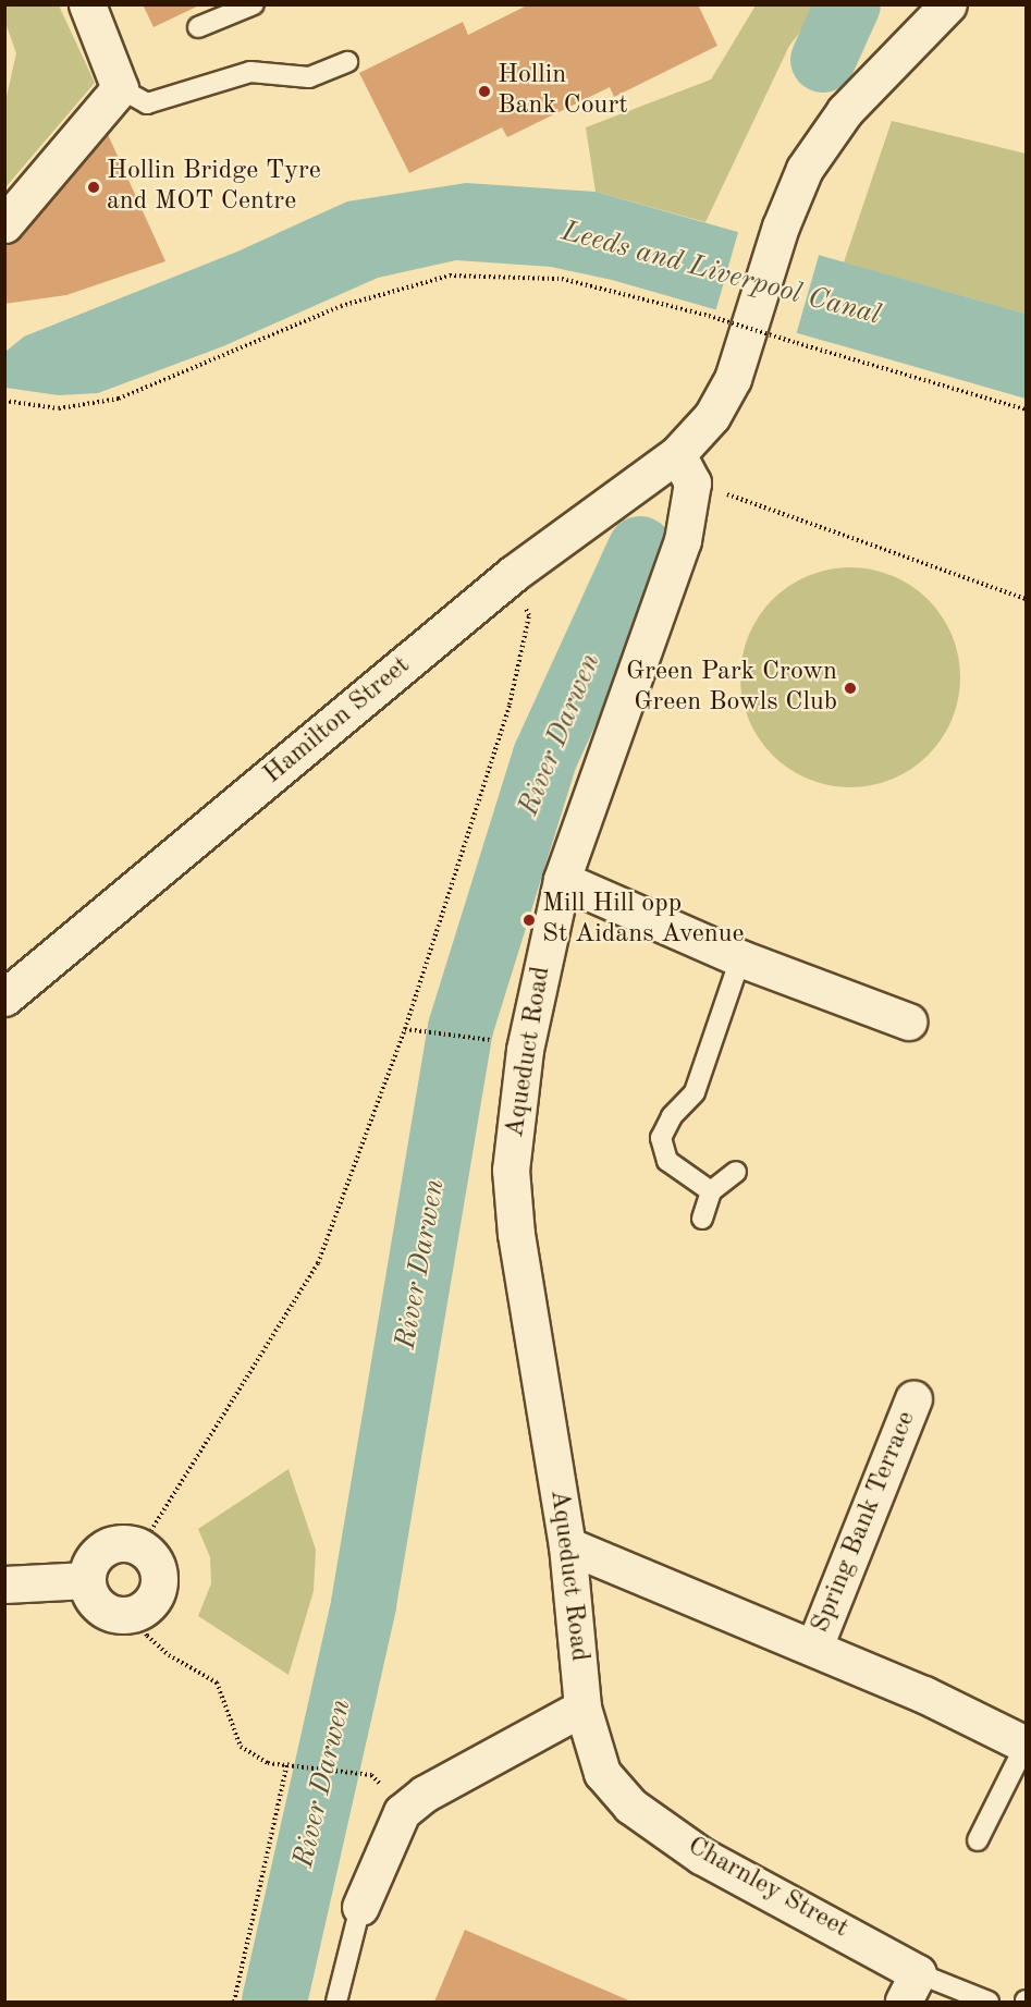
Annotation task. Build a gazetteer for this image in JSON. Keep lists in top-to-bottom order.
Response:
{
  "streets": {
    "street": [
      "Hamilton Street",
      "Aqueduct Road",
      "Spring Bank Terrace",
      "Charnley Street"
    ]
  },
  "crossings": [
    ["Hamilton Street", "Aqueduct Road"],
    ["Aqueduct Road", "Spring Bank Terrace"],
    ["Aqueduct Road", "Charnley Street"]
  ],
  "water": ["Leeds and Liverpool Canal", "River Darwen"],
  "places": [
    "Hollin Bank Court",
    "Hollin Bridge Tyre and MOT Centre",
    "Green Park Crown Green Bowls Club",
    "Mill Hill opp St Aidans Avenue"
  ]
}
